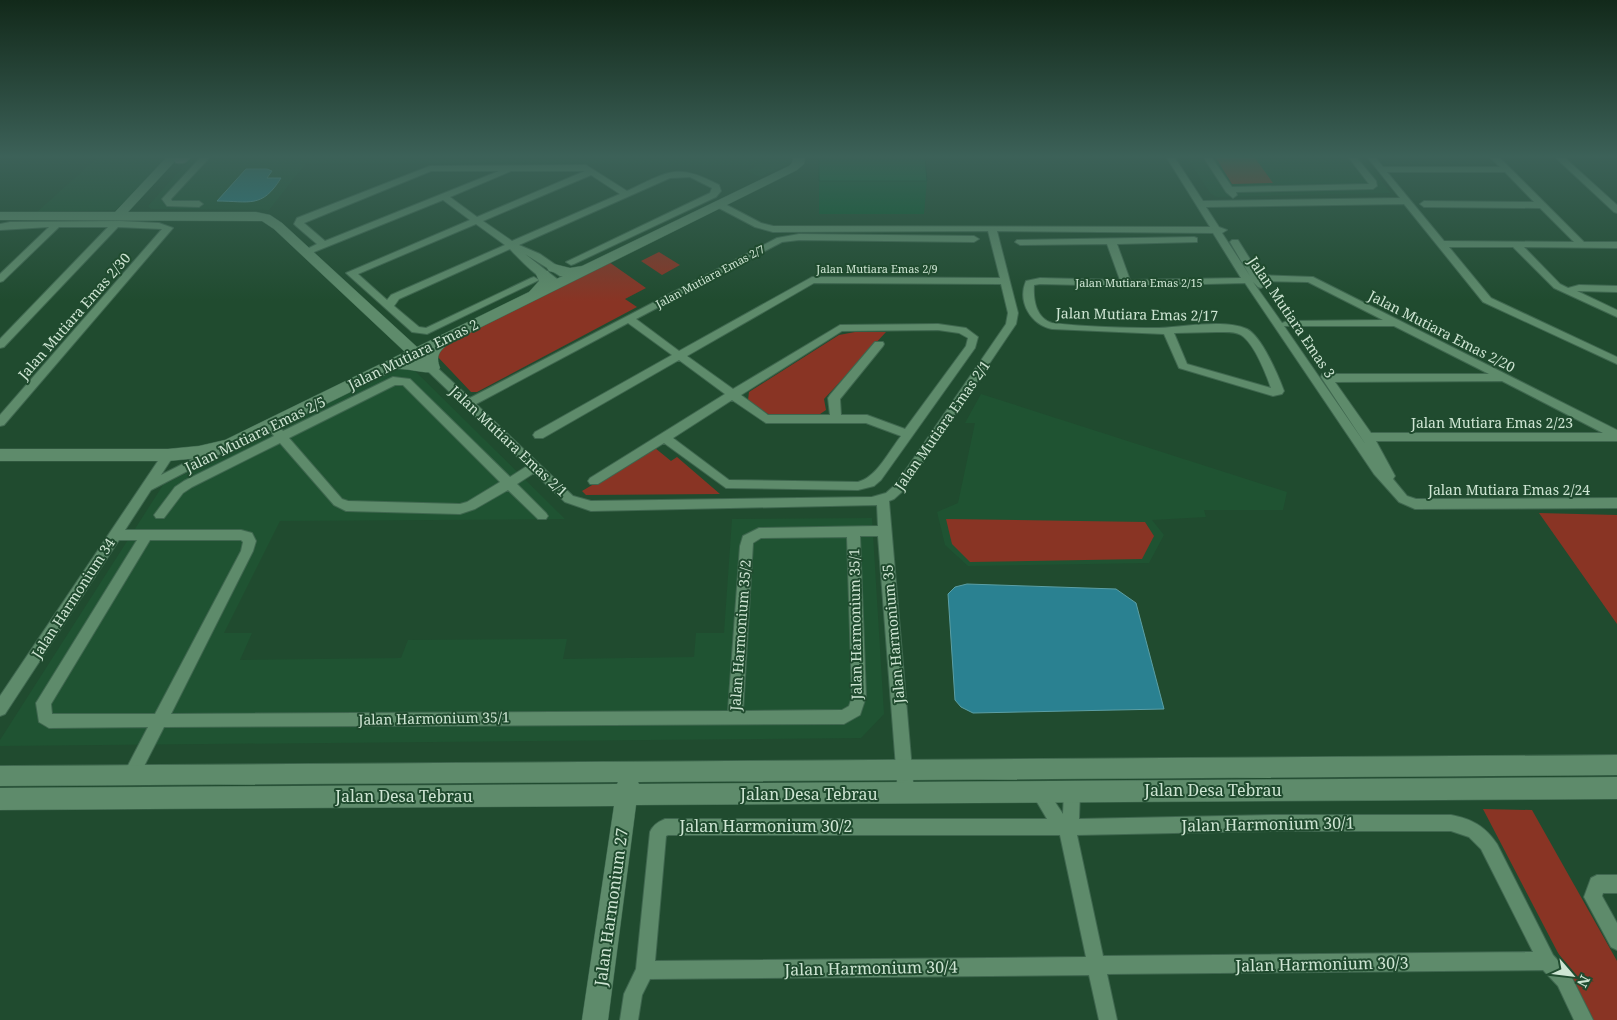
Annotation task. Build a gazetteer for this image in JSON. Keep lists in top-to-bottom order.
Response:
{
  "streets": {
    "street": [
      "Jalan Mutiara Emas 2/9",
      "Jalan Mutiara Emas 2/7",
      "Jalan Mutiara Emas 2/15",
      "Jalan Mutiara Emas 2/17",
      "Jalan Mutiara Emas 2/30",
      "Jalan Mutiara Emas 3",
      "Jalan Mutiara Emas 2/20",
      "Jalan Mutiara Emas 2",
      "Jalan Mutiara Emas 2/23",
      "Jalan Mutiara Emas 2/1",
      "Jalan Mutiara Emas 2/5",
      "Jalan Mutiara Emas 2/24",
      "Jalan Harmonium 34",
      "Jalan Harmonium 35/1",
      "Jalan Harmonium 35",
      "Jalan Harmonium 35/2",
      "Jalan Desa Tebrau",
      "Jalan Harmonium 30/1",
      "Jalan Harmonium 30/2",
      "Jalan Harmonium 27",
      "Jalan Harmonium 30/3",
      "Jalan Harmonium 30/4"
    ]
  },
  "crossings": [
    ["Jalan Mutiara Emas 2/9", "Jalan Mutiara Emas 2/1"],
    ["Jalan Mutiara Emas 2/7", "Jalan Mutiara Emas 2/1"],
    ["Jalan Mutiara Emas 2/15", "Jalan Mutiara Emas 2/17"],
    ["Jalan Mutiara Emas 2/15", "Jalan Mutiara Emas 3"],
    ["Jalan Mutiara Emas 2/15", "Jalan Mutiara Emas 2/20"],
    ["Jalan Mutiara Emas 2/30", "Jalan Mutiara Emas 2/1"],
    ["Jalan Mutiara Emas 3", "Jalan Mutiara Emas 2/20"],
    ["Jalan Mutiara Emas 3", "Jalan Mutiara Emas 2/23"],
    ["Jalan Mutiara Emas 3", "Jalan Mutiara Emas 2/24"],
    ["Jalan Mutiara Emas 2/20", "Jalan Mutiara Emas 2/23"],
    ["Jalan Mutiara Emas 2", "Jalan Mutiara Emas 2/1"],
    ["Jalan Mutiara Emas 2", "Jalan Harmonium 34"],
    ["Jalan Mutiara Emas 2/1", "Jalan Harmonium 35"],
    ["Jalan Harmonium 35/1", "Jalan Harmonium 35/2"],
    ["Jalan Harmonium 35", "Jalan Harmonium 35/2"],
    ["Jalan Harmonium 35", "Jalan Desa Tebrau"],
    ["Jalan Desa Tebrau", "Jalan Harmonium 27"],
    ["Jalan Harmonium 30/1", "Jalan Harmonium 30/2"],
    ["Jalan Harmonium 30/1", "Jalan Harmonium 30/3"],
    ["Jalan Harmonium 30/2", "Jalan Harmonium 30/4"],
    ["Jalan Harmonium 30/3", "Jalan Harmonium 30/4"]
  ],
  "north": "bottom right"
}
